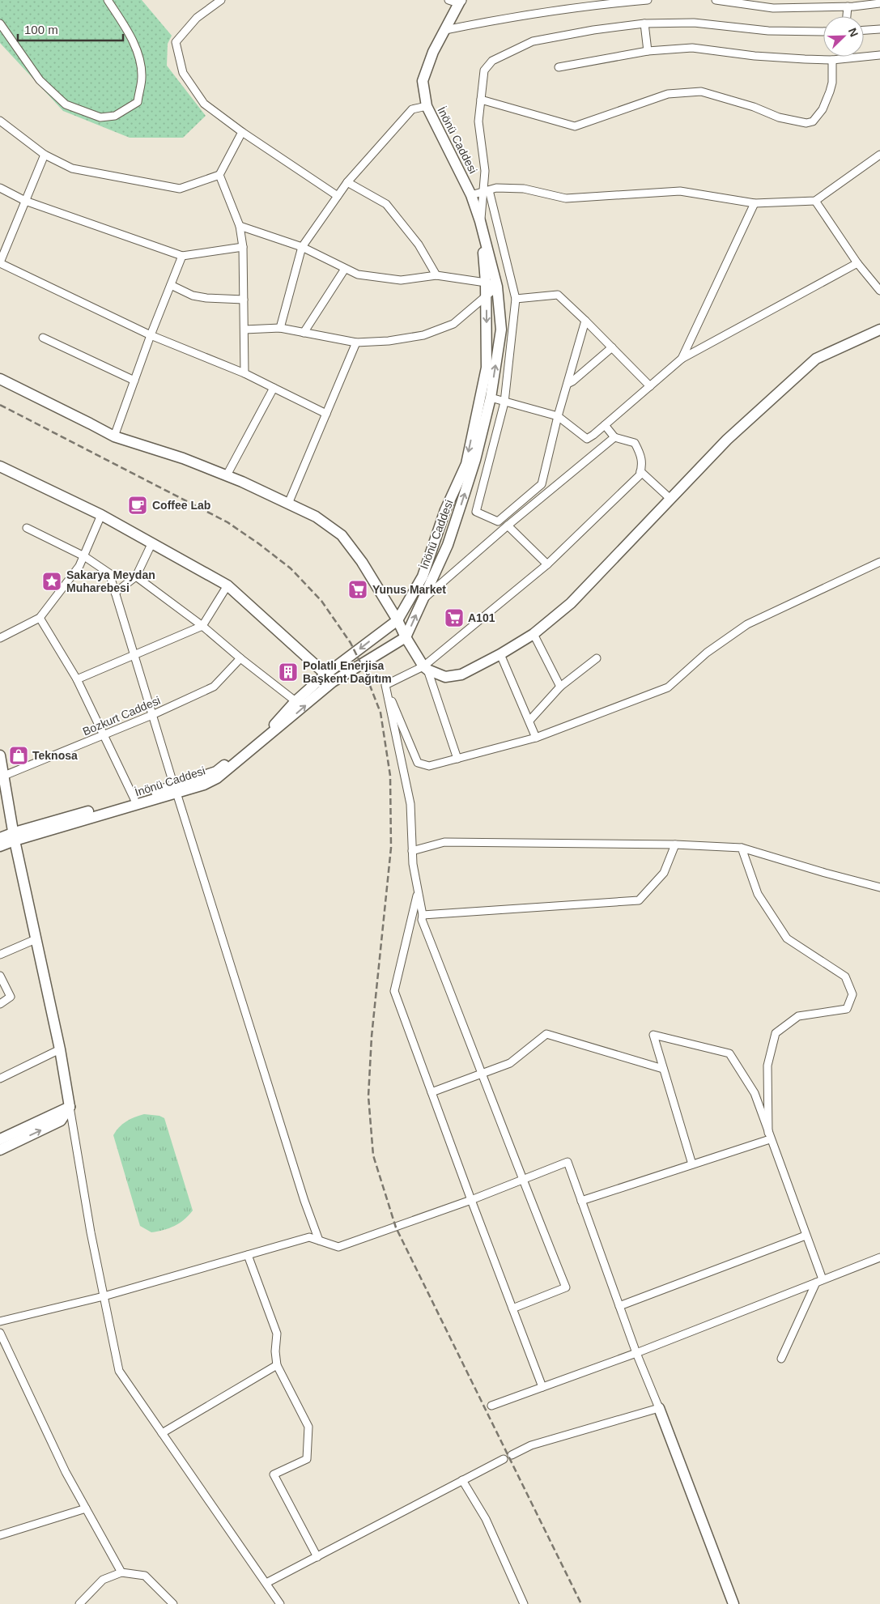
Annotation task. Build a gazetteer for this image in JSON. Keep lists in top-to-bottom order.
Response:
{
  "streets": {
    "street": ["İnönü Caddesi", "Bozkurt Caddesi"]
  },
  "places": {
    "cafe": ["Coffee Lab"],
    "place": ["Sakarya Meydan Muharebesi"],
    "supermarket": ["Yunus Market", "A101"],
    "building": ["Polatlı Enerjisa Başkent Dağıtım"],
    "shop": ["Teknosa"]
  },
  "scale_bar": "100 m",
  "north": "top right"
}
